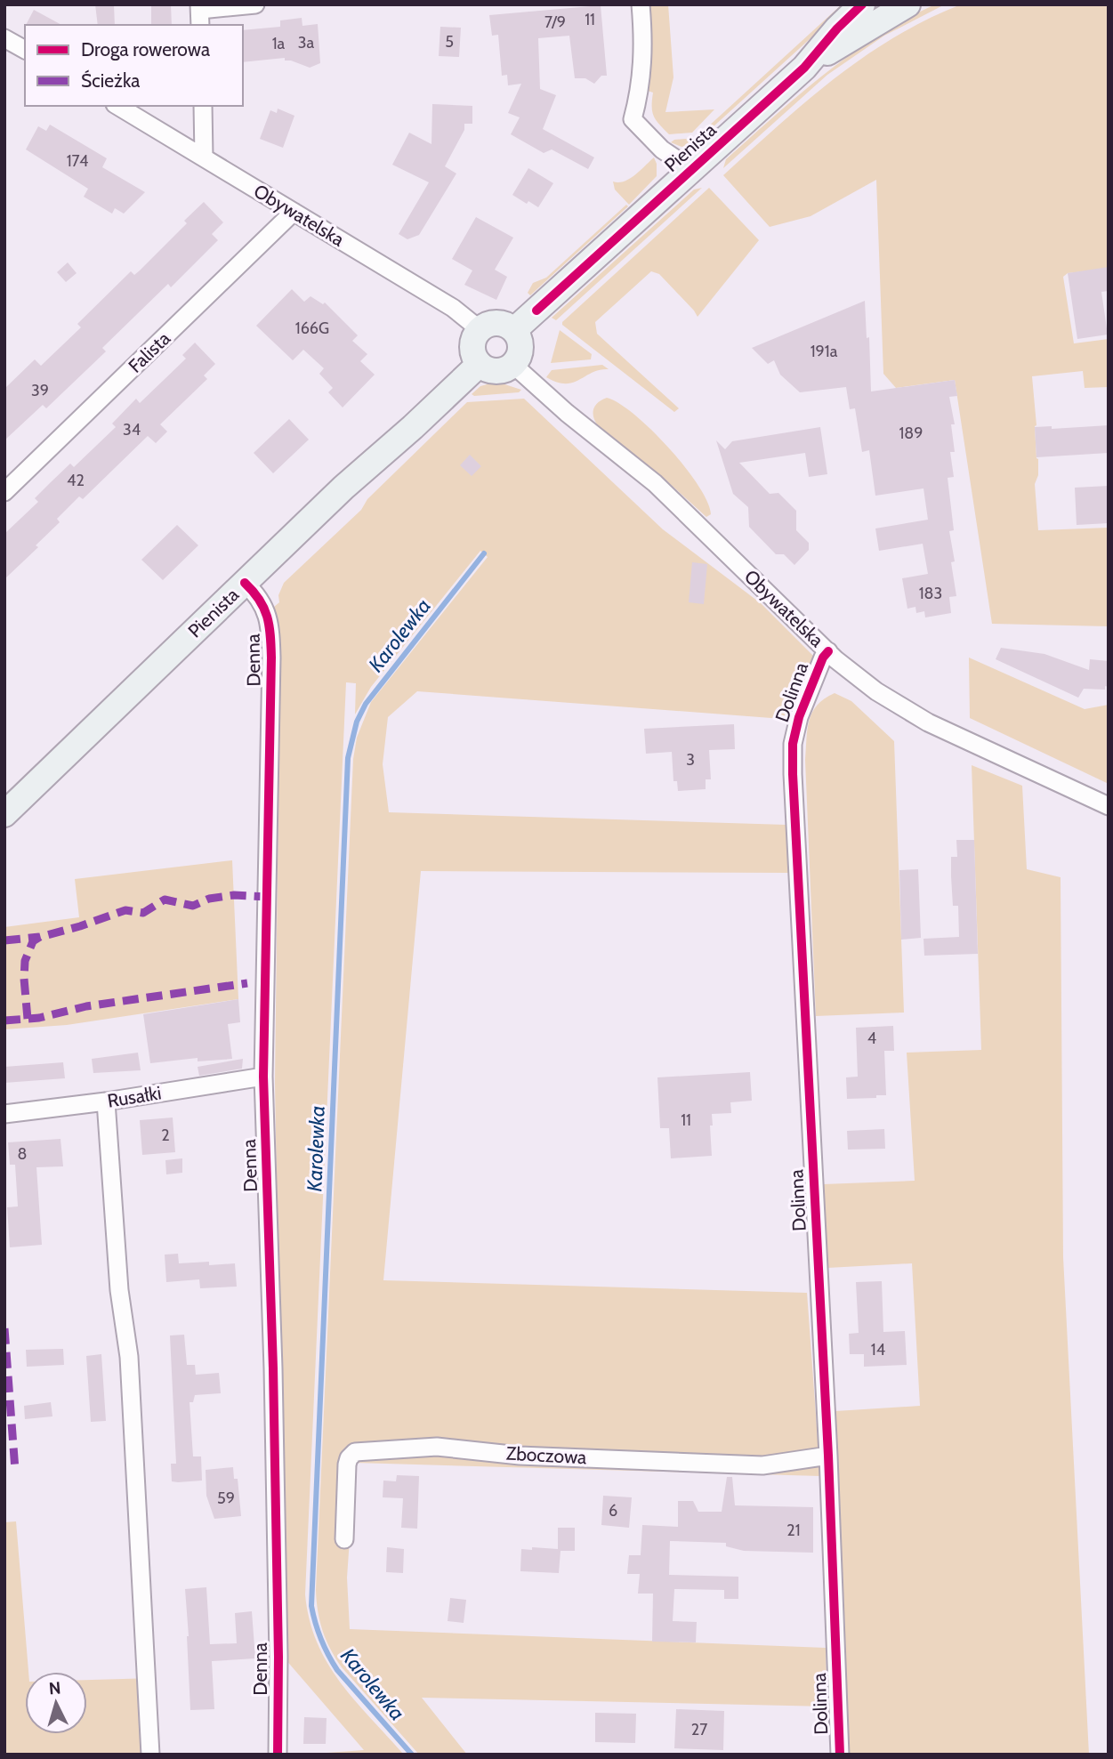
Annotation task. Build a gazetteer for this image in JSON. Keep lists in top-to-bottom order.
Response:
{
  "streets": {
    "street": [
      "Pienista",
      "Obywatelska",
      "Falista",
      "Denna",
      "Dolinna",
      "Rusałki",
      "Zboczowa"
    ]
  },
  "crossings": [
    ["Pienista", "Obywatelska"],
    ["Pienista", "Denna"],
    ["Obywatelska", "Falista"],
    ["Obywatelska", "Dolinna"],
    ["Denna", "Rusałki"],
    ["Dolinna", "Zboczowa"]
  ],
  "water": ["Karolewka"],
  "house_numbers": [
    "11",
    "7/9",
    "5",
    "3a",
    "1a",
    "174",
    "166G",
    "191a",
    "39",
    "34",
    "189",
    "42",
    "183",
    "3",
    "4",
    "11",
    "2",
    "8",
    "14",
    "59",
    "6",
    "21",
    "27"
  ],
  "legend": ["Droga rowerowa", "Ścieżka"],
  "north": "top"
}
